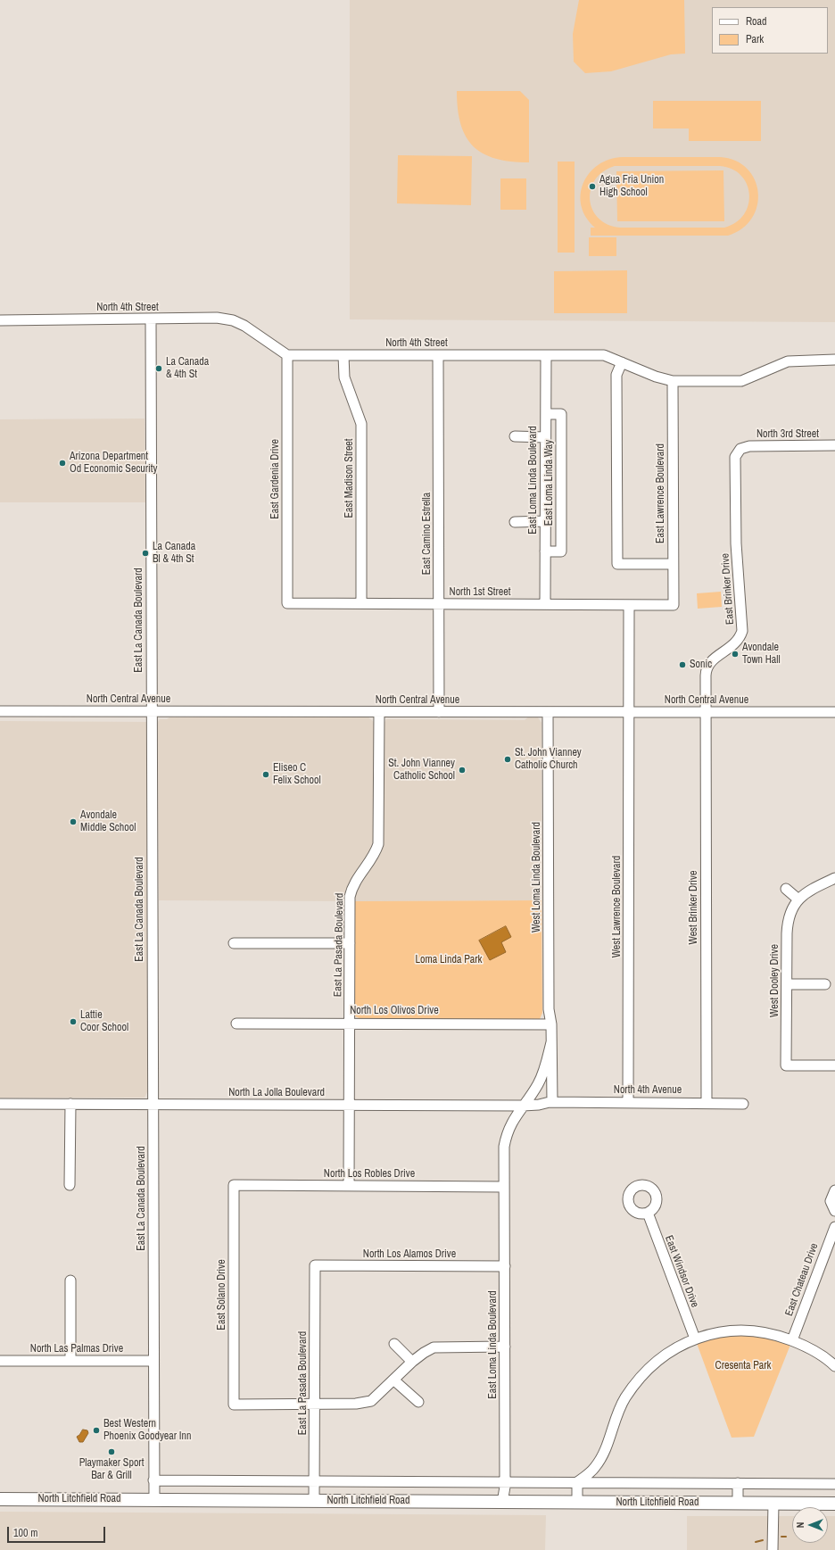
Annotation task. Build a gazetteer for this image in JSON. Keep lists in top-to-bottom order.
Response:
{
  "streets": {
    "main road": ["North Litchfield Road"],
    "street": [
      "North 4th Street",
      "North 3rd Street",
      "East Madison Street",
      "East Gardenia Drive",
      "East Loma Linda Boulevard",
      "East Loma Linda Way",
      "East Lawrence Boulevard",
      "East Camino Estrella",
      "East Brinker Drive",
      "North 1st Street",
      "East La Canada Boulevard",
      "North Central Avenue",
      "West Loma Linda Boulevard",
      "West Lawrence Boulevard",
      "West Brinker Drive",
      "East La Pasada Boulevard",
      "West Dooley Drive",
      "North Los Olivos Drive",
      "North 4th Avenue",
      "North La Jolla Boulevard",
      "North Los Robles Drive",
      "North Los Alamos Drive",
      "East Windsor Drive",
      "East Chateau Drive",
      "East Solano Drive",
      "North Las Palmas Drive"
    ]
  },
  "crossings": [
    ["North 4th Street", "East Madison Street"],
    ["North 4th Street", "East Gardenia Drive"],
    ["North 4th Street", "East Loma Linda Boulevard"],
    ["North 4th Street", "East Lawrence Boulevard"],
    ["North 4th Street", "East Camino Estrella"],
    ["North 4th Street", "East La Canada Boulevard"],
    ["North 3rd Street", "East Brinker Drive"],
    ["East Madison Street", "North 1st Street"],
    ["East Gardenia Drive", "North 1st Street"],
    ["East Loma Linda Boulevard", "East Loma Linda Way"],
    ["East Loma Linda Boulevard", "North 1st Street"],
    ["East Loma Linda Boulevard", "West Loma Linda Boulevard"],
    ["East Loma Linda Boulevard", "North Los Robles Drive"],
    ["East Loma Linda Boulevard", "North Los Alamos Drive"],
    ["East Loma Linda Boulevard", "North Litchfield Road"],
    ["East Lawrence Boulevard", "North 1st Street"],
    ["East Camino Estrella", "North 1st Street"],
    ["East Camino Estrella", "North Central Avenue"],
    ["East Brinker Drive", "North Central Avenue"],
    ["East Brinker Drive", "West Brinker Drive"],
    ["East La Canada Boulevard", "North Central Avenue"],
    ["East La Canada Boulevard", "North La Jolla Boulevard"],
    ["East La Canada Boulevard", "North Las Palmas Drive"],
    ["East La Canada Boulevard", "North Litchfield Road"],
    ["North Central Avenue", "West Loma Linda Boulevard"],
    ["North Central Avenue", "West Lawrence Boulevard"],
    ["North Central Avenue", "West Brinker Drive"],
    ["North Central Avenue", "East La Pasada Boulevard"],
    ["West Loma Linda Boulevard", "North Los Olivos Drive"],
    ["West Loma Linda Boulevard", "North 4th Avenue"],
    ["West Loma Linda Boulevard", "North La Jolla Boulevard"],
    ["West Loma Linda Boulevard", "North Los Robles Drive"],
    ["West Lawrence Boulevard", "North 4th Avenue"],
    ["West Brinker Drive", "North 4th Avenue"],
    ["East La Pasada Boulevard", "North Los Olivos Drive"],
    ["East La Pasada Boulevard", "North La Jolla Boulevard"],
    ["East La Pasada Boulevard", "North Los Robles Drive"],
    ["East La Pasada Boulevard", "North Los Alamos Drive"],
    ["East La Pasada Boulevard", "East Solano Drive"],
    ["East La Pasada Boulevard", "North Litchfield Road"],
    ["North 4th Avenue", "North La Jolla Boulevard"],
    ["North Los Robles Drive", "East Solano Drive"]
  ],
  "parks": ["Loma Linda Park", "Cresenta Park"],
  "places": [
    "Agua Fria Union High School",
    "La Canada & 4th St",
    "Arizona Department Od Economic Security",
    "La Canada Bl & 4th St",
    "Avondale Town Hall",
    "Sonic",
    "St. John Vianney Catholic Church",
    "St. John Vianney Catholic School",
    "Eliseo C Felix School",
    "Avondale Middle School",
    "Lattie Coor School",
    "Best Western Phoenix Goodyear Inn",
    "Playmaker Sport Bar & Grill"
  ],
  "legend": ["Road", "Park"],
  "scale_bar": "100 m",
  "north": "left"
}
